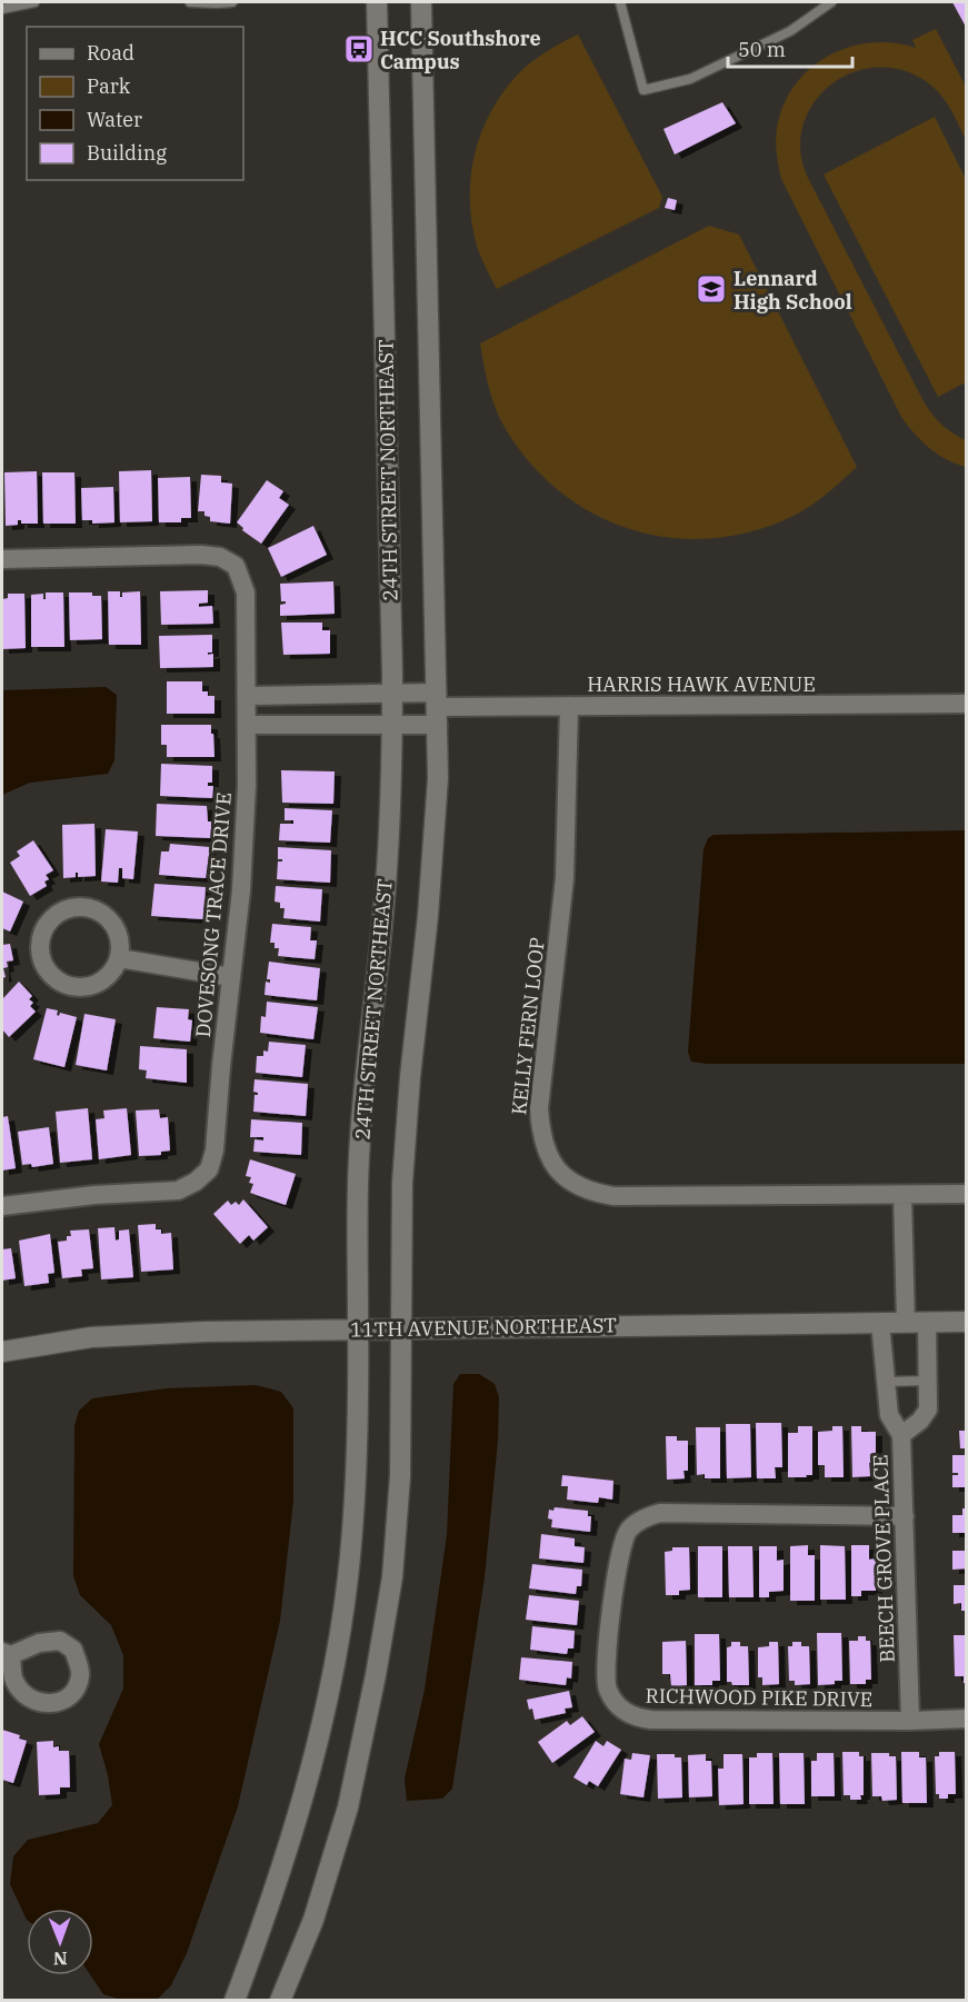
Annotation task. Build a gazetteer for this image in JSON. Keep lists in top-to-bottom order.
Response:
{
  "streets": {
    "street": [
      "24TH STREET NORTHEAST",
      "HARRIS HAWK AVENUE",
      "DOVESONG TRACE DRIVE",
      "KELLY FERN LOOP",
      "11TH AVENUE NORTHEAST",
      "BEECH GROVE PLACE",
      "RICHWOOD PIKE DRIVE"
    ]
  },
  "crossings": [
    ["24TH STREET NORTHEAST", "11TH AVENUE NORTHEAST"],
    ["HARRIS HAWK AVENUE", "KELLY FERN LOOP"],
    ["11TH AVENUE NORTHEAST", "BEECH GROVE PLACE"],
    ["BEECH GROVE PLACE", "RICHWOOD PIKE DRIVE"]
  ],
  "places": {
    "bus stop": ["HCC Southshore Campus"],
    "school or university": ["Lennard High School"]
  },
  "legend": [
    "Road",
    "Park",
    "Water",
    "Building"
  ],
  "scale_bar": "50 m",
  "north": "bottom"
}
